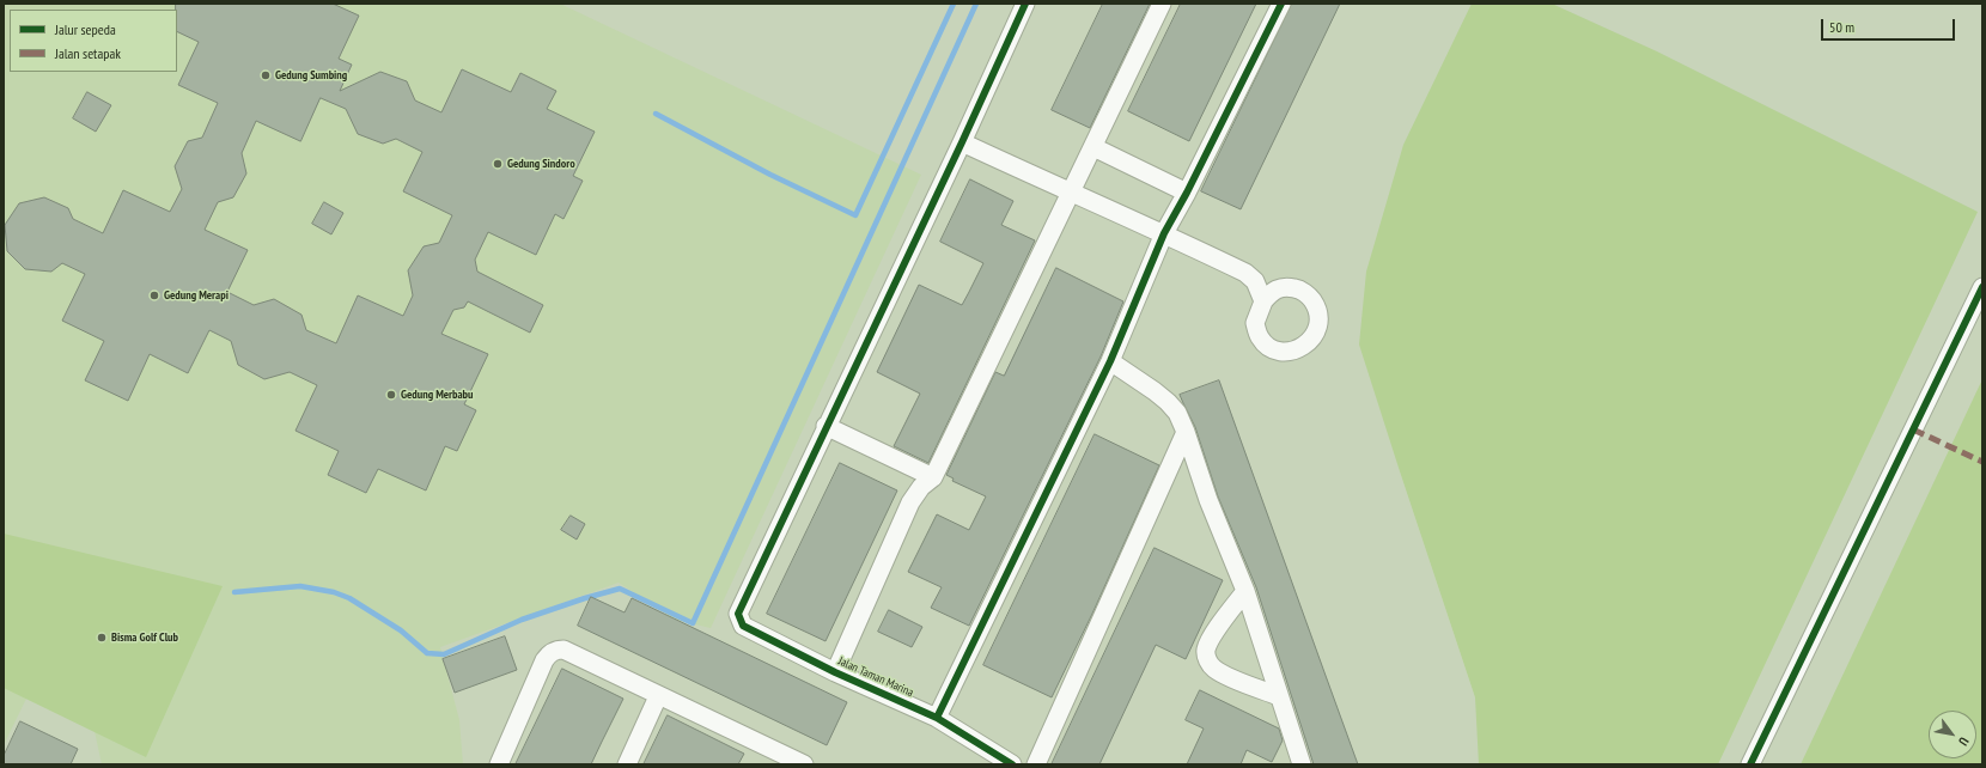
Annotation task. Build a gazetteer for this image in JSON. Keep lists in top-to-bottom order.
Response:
{
  "streets": {
    "street": ["Jalan Taman Marina"]
  },
  "places": [
    "Gedung Sumbing",
    "Gedung Sindoro",
    "Gedung Merapi",
    "Gedung Merbabu",
    "Bisma Golf Club"
  ],
  "legend": ["Jalur sepeda", "Jalan setapak"],
  "scale_bar": "50 m",
  "north": "bottom right"
}
